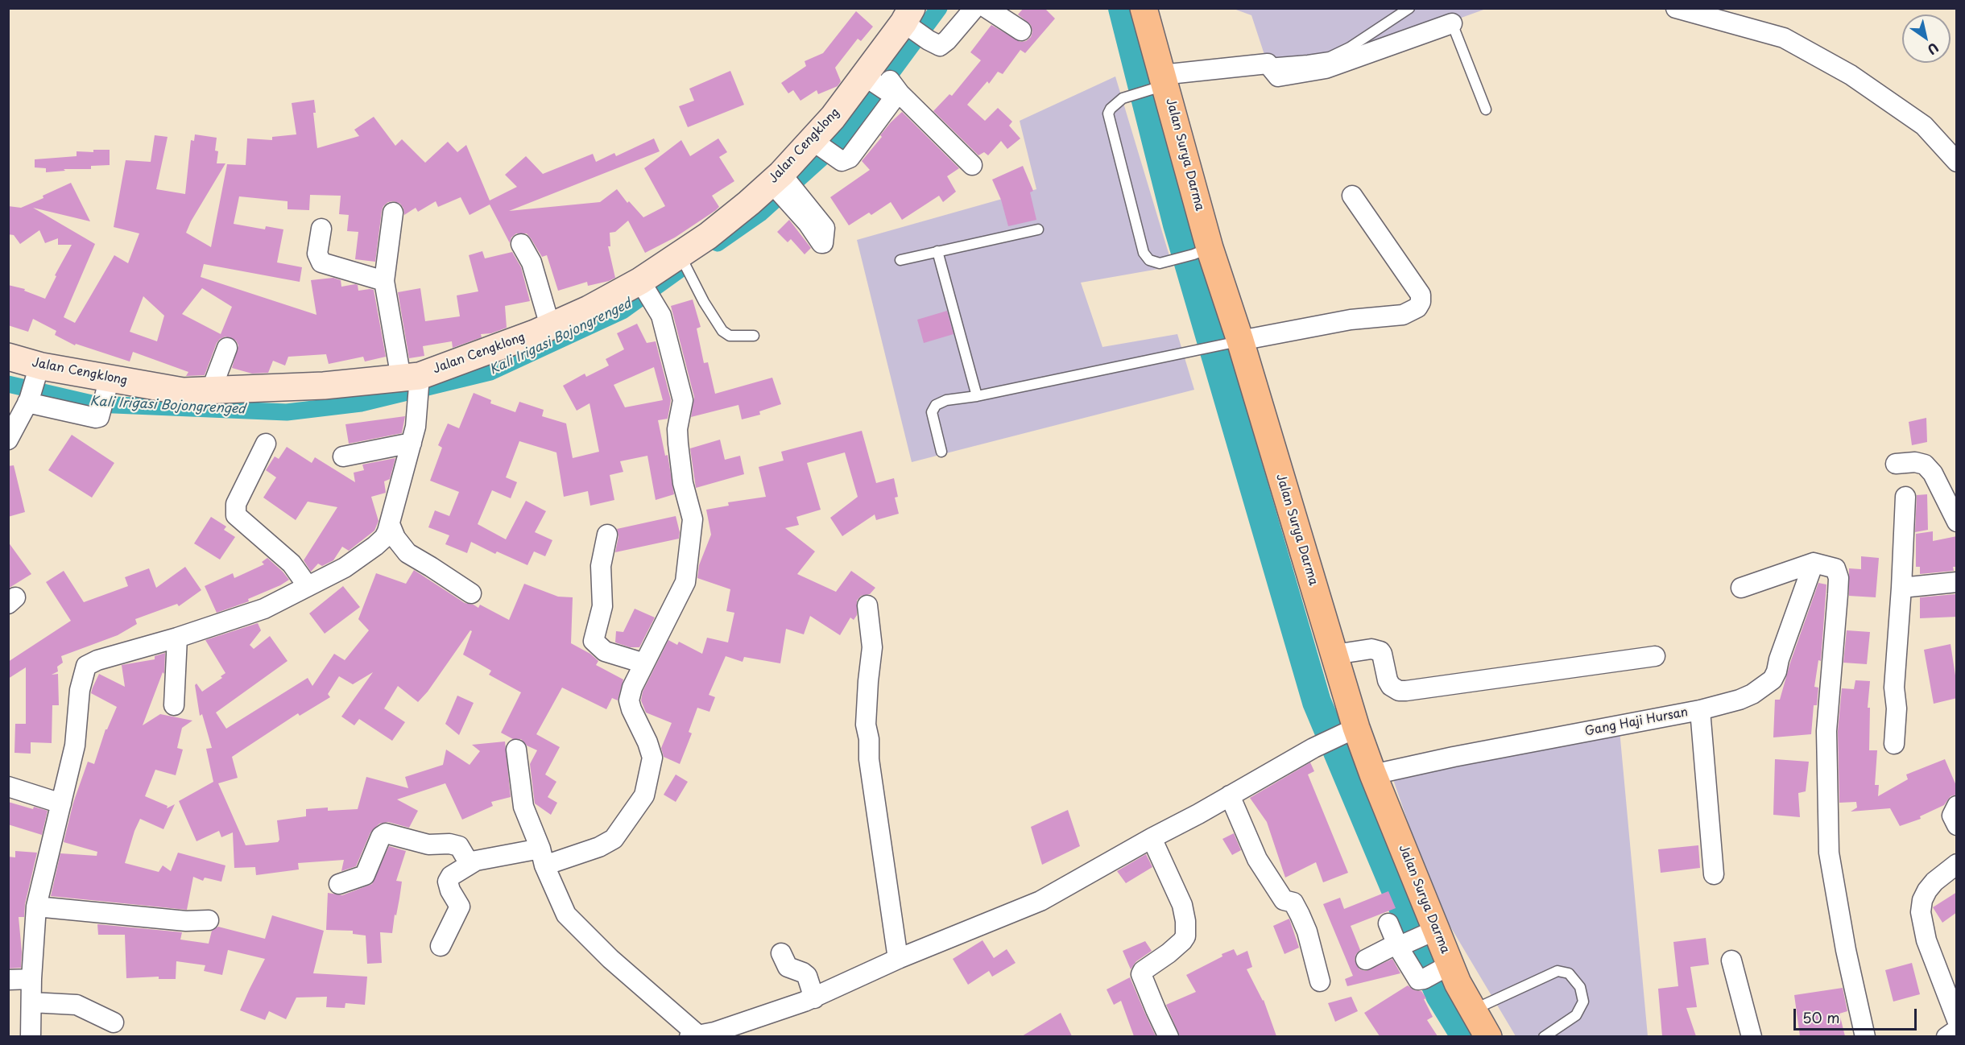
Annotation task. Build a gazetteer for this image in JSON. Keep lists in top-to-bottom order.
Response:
{
  "streets": {
    "main road": ["Jalan Cengklong", "Jalan Surya Darma"],
    "street": ["Gang Haji Hursan"]
  },
  "crossings": [
    ["Jalan Surya Darma", "Gang Haji Hursan"]
  ],
  "water": ["Kali Irigasi Bojongrenged"],
  "scale_bar": "50 m",
  "north": "bottom right"
}
